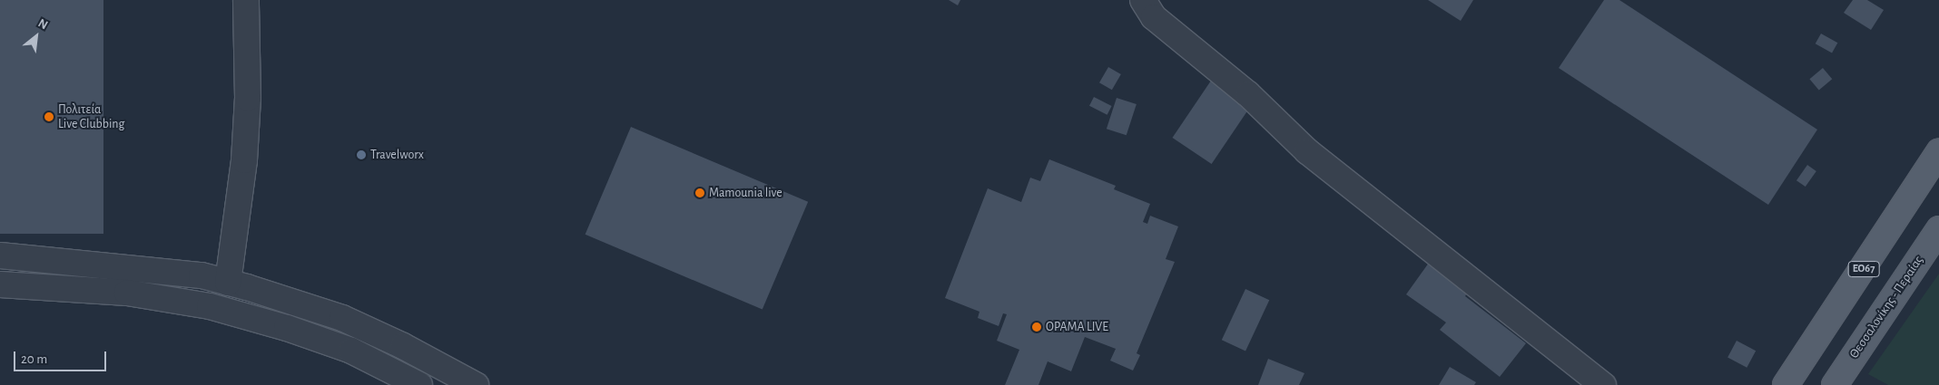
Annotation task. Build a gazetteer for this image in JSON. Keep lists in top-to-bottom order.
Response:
{
  "streets": {
    "main road": ["ΕΟ67", "Θεσσαλονίκης - Περαίας"]
  },
  "places": [
    "Πολιτεία Live Clubbing",
    "Travelworx",
    "Mamounia live",
    "ΟΡΑΜΑ LIVE"
  ],
  "scale_bar": "20 m",
  "north": "top right"
}
